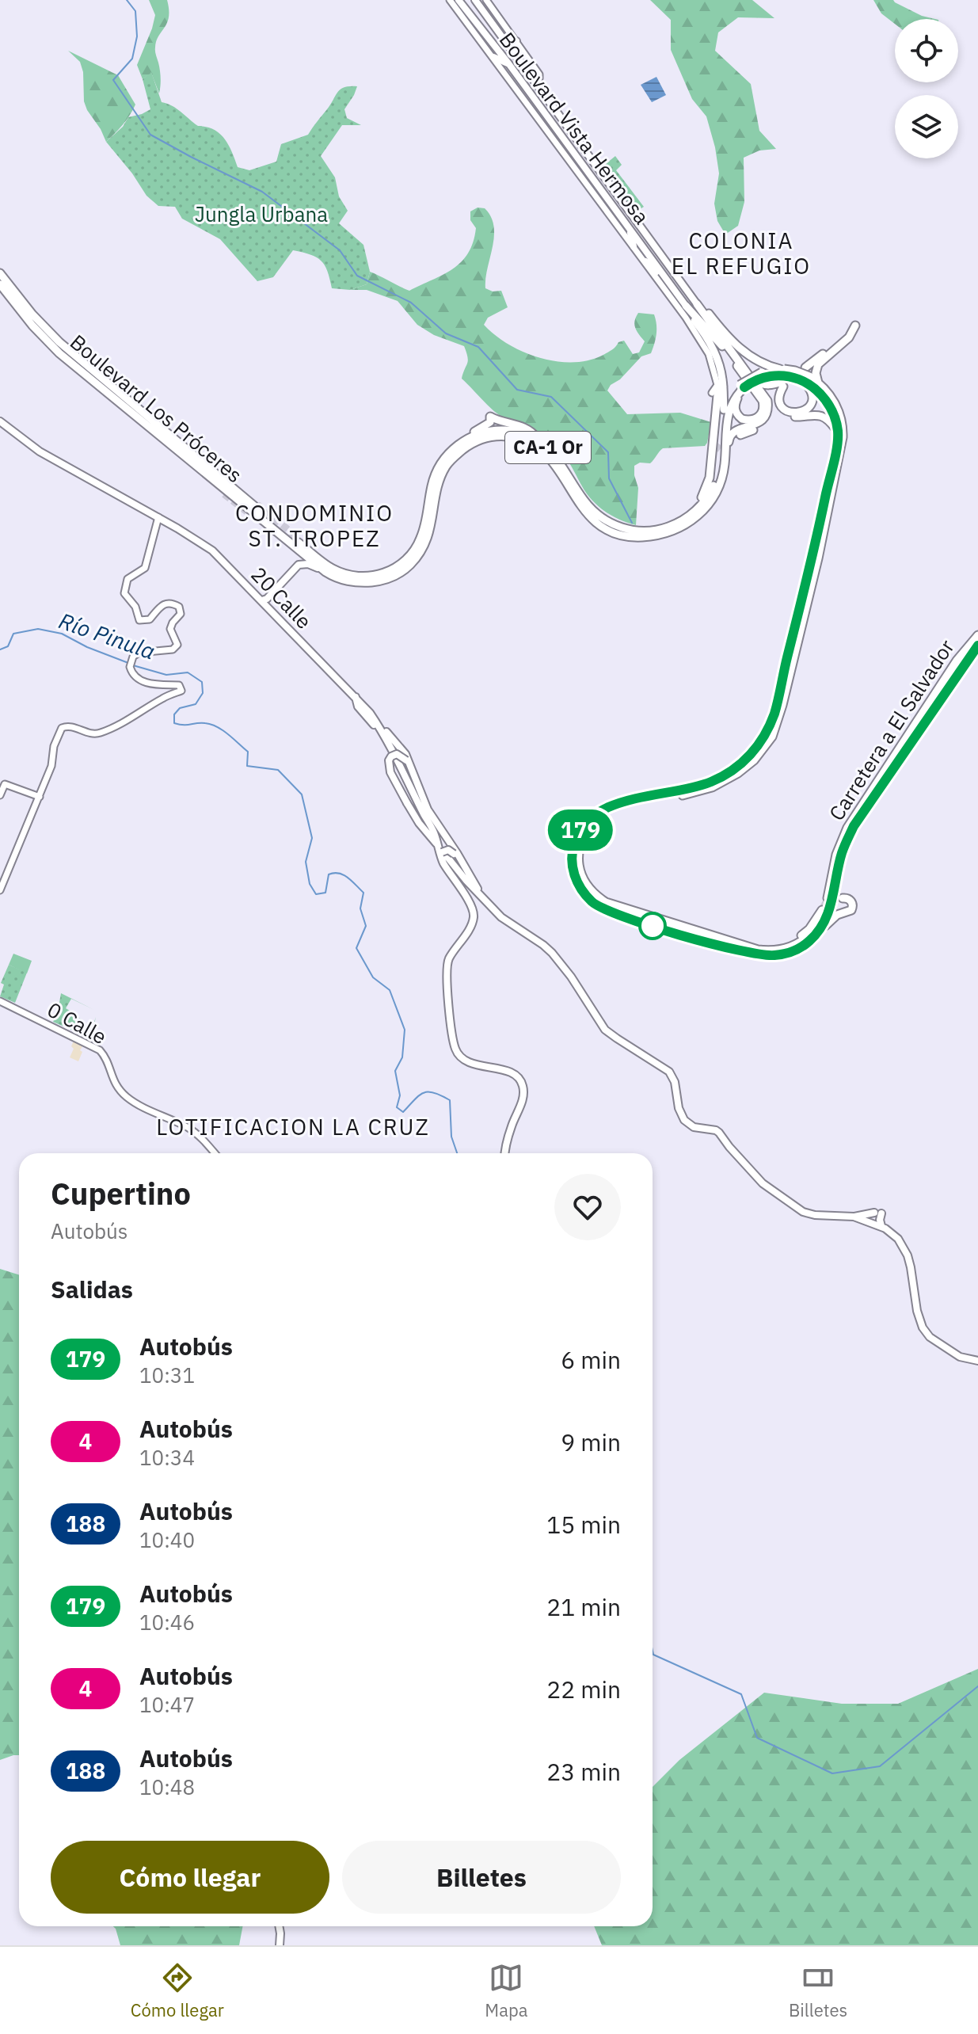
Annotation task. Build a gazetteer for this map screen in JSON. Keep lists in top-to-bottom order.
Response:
{
  "streets": {
    "highway": ["Boulevard Los Próceres", "CA-1 Or", "Carretera a El Salvador"],
    "main road": ["Boulevard Vista Hermosa", "20 Calle"],
    "street": ["0 Calle"]
  },
  "crossings": [
    ["Boulevard Los Próceres", "Carretera a El Salvador"]
  ],
  "districts": ["COLONIA EL REFUGIO", "CONDOMINIO ST. TROPEZ", "LOTIFICACION LA CRUZ"],
  "water": ["Río Pinula"],
  "parks": ["Jungla Urbana"],
  "lines": ["bus line 179"],
  "page": {
    "on_map": "179",
    "heading": [
      ["Cupertino", "Autobús"],
      "Salidas"
    ],
    "list": [
      {
        "mark": "179",
        "name": "Autobús",
        "note": "10:31",
        "value": "6 min"
      },
      {
        "mark": "4",
        "name": "Autobús",
        "note": "10:34",
        "value": "9 min"
      },
      {
        "mark": "188",
        "name": "Autobús",
        "note": "10:40",
        "value": "15 min"
      },
      {
        "mark": "179",
        "name": "Autobús",
        "note": "10:46",
        "value": "21 min"
      },
      {
        "mark": "4",
        "name": "Autobús",
        "note": "10:47",
        "value": "22 min"
      },
      {
        "mark": "188",
        "name": "Autobús",
        "note": "10:48",
        "value": "23 min"
      }
    ],
    "buttons": ["Cómo llegar", "Billetes"],
    "tabs": ["Cómo llegar", "Mapa", "Billetes"]
  }
}
